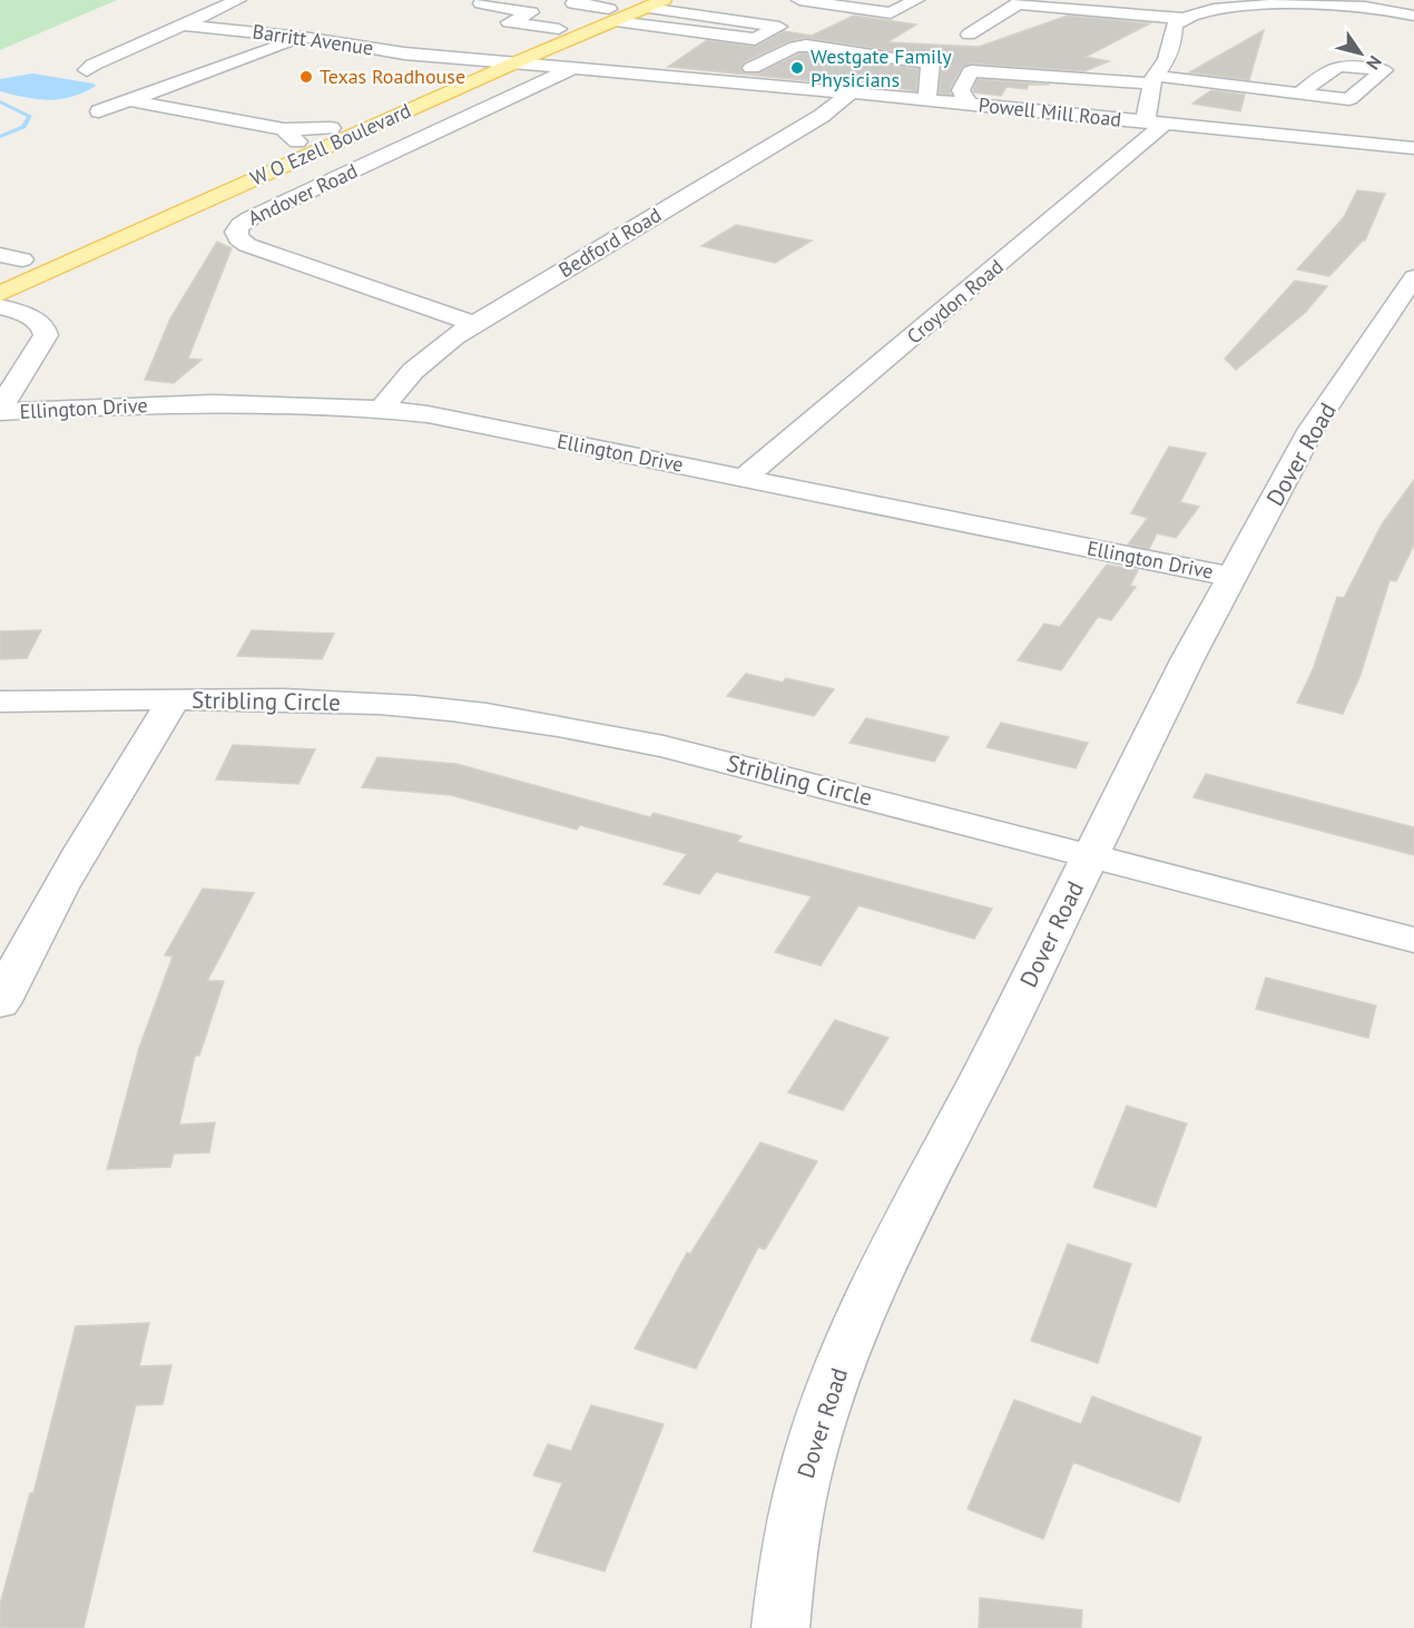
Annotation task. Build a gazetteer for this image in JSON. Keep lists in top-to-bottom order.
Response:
{
  "streets": {
    "main road": ["W O Ezell Boulevard"],
    "street": [
      "Barritt Avenue",
      "Powell Mill Road",
      "Andover Road",
      "Bedford Road",
      "Croydon Road",
      "Ellington Drive",
      "Dover Road",
      "Stribling Circle"
    ]
  },
  "crossings": [
    ["Barritt Avenue", "Powell Mill Road"],
    ["Barritt Avenue", "W O Ezell Boulevard"],
    ["Powell Mill Road", "W O Ezell Boulevard"],
    ["Powell Mill Road", "Andover Road"],
    ["Powell Mill Road", "Bedford Road"],
    ["Powell Mill Road", "Croydon Road"],
    ["Andover Road", "Bedford Road"],
    ["Bedford Road", "Ellington Drive"],
    ["Croydon Road", "Ellington Drive"],
    ["Ellington Drive", "Dover Road"],
    ["Dover Road", "Stribling Circle"]
  ],
  "places": ["Westgate Family Physicians", "Texas Roadhouse"],
  "north": "bottom right"
}
